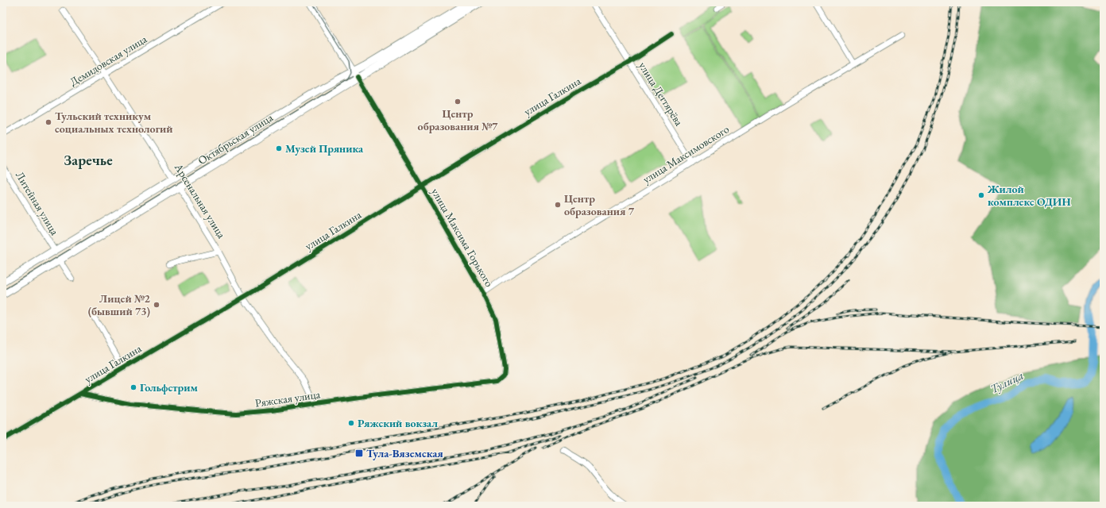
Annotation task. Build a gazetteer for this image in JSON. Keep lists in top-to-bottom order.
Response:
{
  "streets": {
    "main road": ["Октябрьская улица", "Арсенальная улица", "улица Максима Горького"],
    "street": [
      "Демидовская улица",
      "улица Дегтярёва",
      "улица Галкина",
      "улица Максимовского",
      "Литейная улица",
      "Ряжская улица"
    ]
  },
  "crossings": [
    ["Демидовская улица", "Арсенальная улица"],
    ["улица Дегтярёва", "улица Галкина"],
    ["улица Дегтярёва", "улица Максимовского"],
    ["улица Галкина", "Арсенальная улица"],
    ["улица Галкина", "улица Максима Горького"],
    ["улица Галкина", "Ряжская улица"],
    ["Октябрьская улица", "Арсенальная улица"],
    ["Октябрьская улица", "Литейная улица"],
    ["Октябрьская улица", "улица Максима Горького"],
    ["улица Максимовского", "улица Максима Горького"],
    ["Арсенальная улица", "Ряжская улица"],
    ["улица Максима Горького", "Ряжская улица"]
  ],
  "districts": ["Заречье"],
  "water": ["Тулица"],
  "places": {
    "other": [
      "Центр образования №7",
      "Тульский техникум социальных технологий",
      "Музей Пряника",
      "Жилой комплекс ОДИН",
      "Центр образования 7",
      "Лицей №2 (бывший 73)",
      "Гольфстрим",
      "Ряжский вокзал"
    ],
    "transit": ["Тула-Вяземская"]
  }
}
